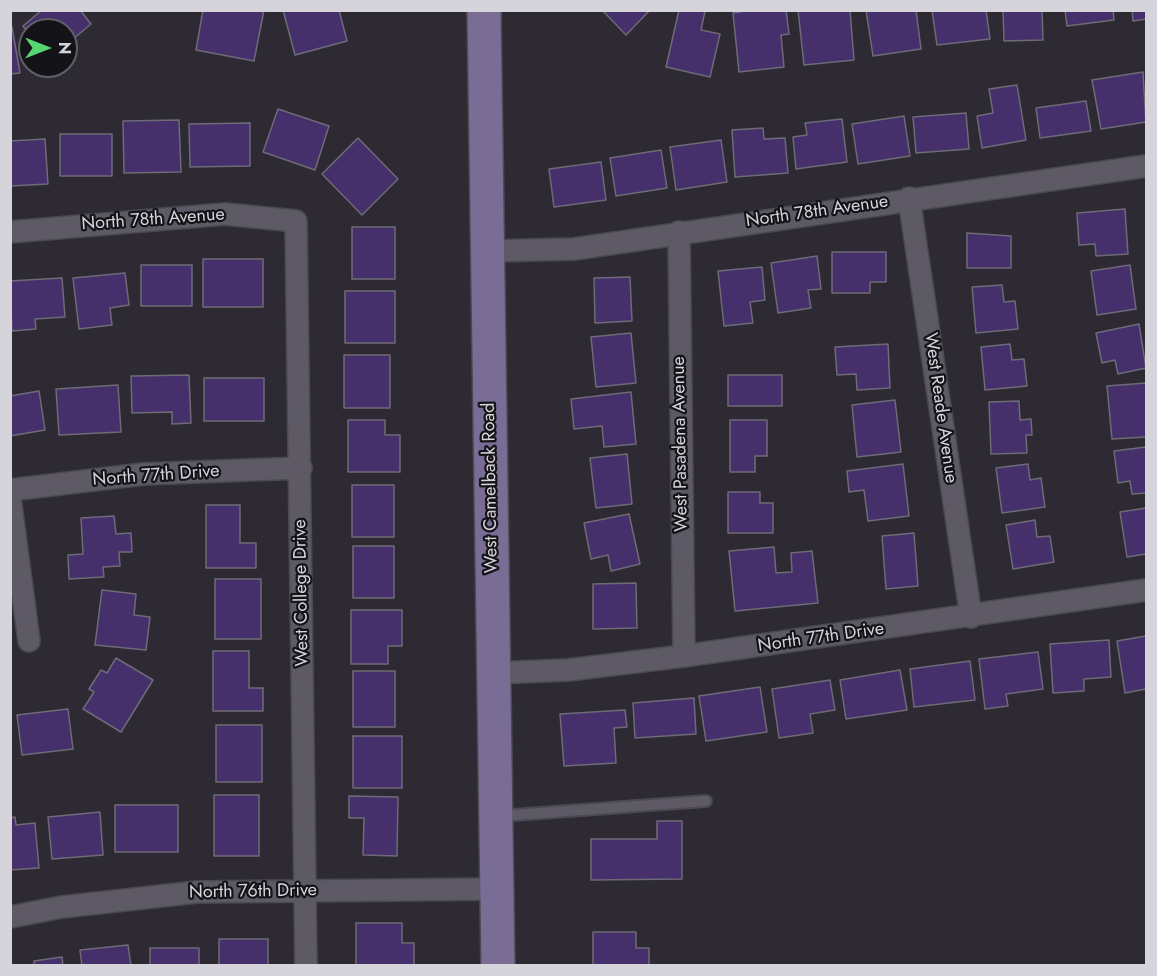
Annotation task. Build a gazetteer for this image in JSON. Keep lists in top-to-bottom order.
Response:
{
  "streets": {
    "main road": ["West Camelback Road"],
    "street": [
      "North 78th Avenue",
      "West Reade Avenue",
      "West Pasadena Avenue",
      "North 77th Drive",
      "West College Drive",
      "North 76th Drive"
    ]
  },
  "crossings": [
    ["North 78th Avenue", "West Reade Avenue"],
    ["North 78th Avenue", "West Pasadena Avenue"],
    ["North 78th Avenue", "West Camelback Road"],
    ["North 78th Avenue", "West College Drive"],
    ["West Reade Avenue", "North 77th Drive"],
    ["West Pasadena Avenue", "North 77th Drive"],
    ["North 77th Drive", "West Camelback Road"],
    ["North 77th Drive", "West College Drive"],
    ["West Camelback Road", "North 76th Drive"],
    ["West College Drive", "North 76th Drive"]
  ],
  "north": "right"
}
